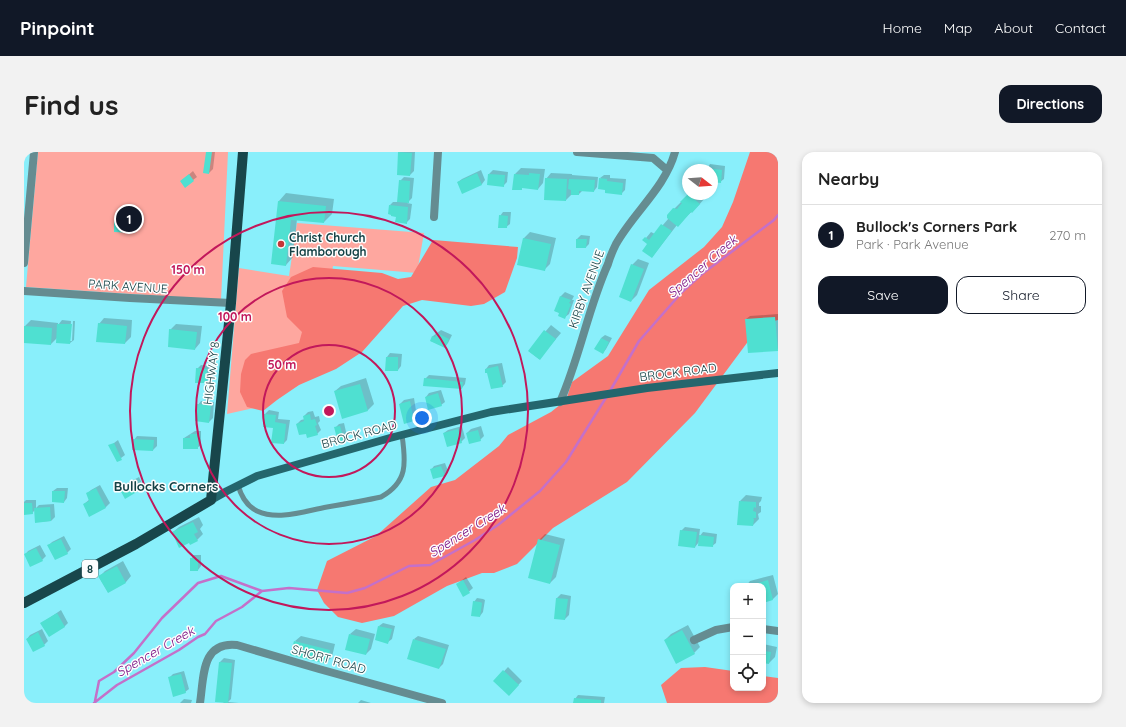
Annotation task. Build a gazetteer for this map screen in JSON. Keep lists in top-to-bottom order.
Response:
{
  "streets": {
    "main road": ["BROCK ROAD", "HIGHWAY 8", "8"],
    "street": ["PARK AVENUE", "KIRBY AVENUE", "SHORT ROAD"]
  },
  "crossings": [
    ["PARK AVENUE", "HIGHWAY 8"],
    ["KIRBY AVENUE", "BROCK ROAD"],
    ["BROCK ROAD", "HIGHWAY 8"]
  ],
  "districts": ["Bullocks Corners"],
  "water": ["Spencer Creek"],
  "places": ["Christ Church Flamborough"],
  "north": "right",
  "page": {
    "header": "Pinpoint",
    "nav": [
      "Home",
      "Map",
      "About",
      "Contact"
    ],
    "buttons": [
      "Directions",
      ["Save", "Share"]
    ],
    "title": "Find us",
    "heading": "Nearby",
    "pins": "1",
    "list": [
      {
        "mark": "1",
        "name": "Bullock's Corners Park",
        "note": "Park · Park Avenue",
        "value": "270 m"
      }
    ],
    "map_buttons": ["+", "−"]
  },
  "rings": ["150 m", "100 m", "50 m"]
}
